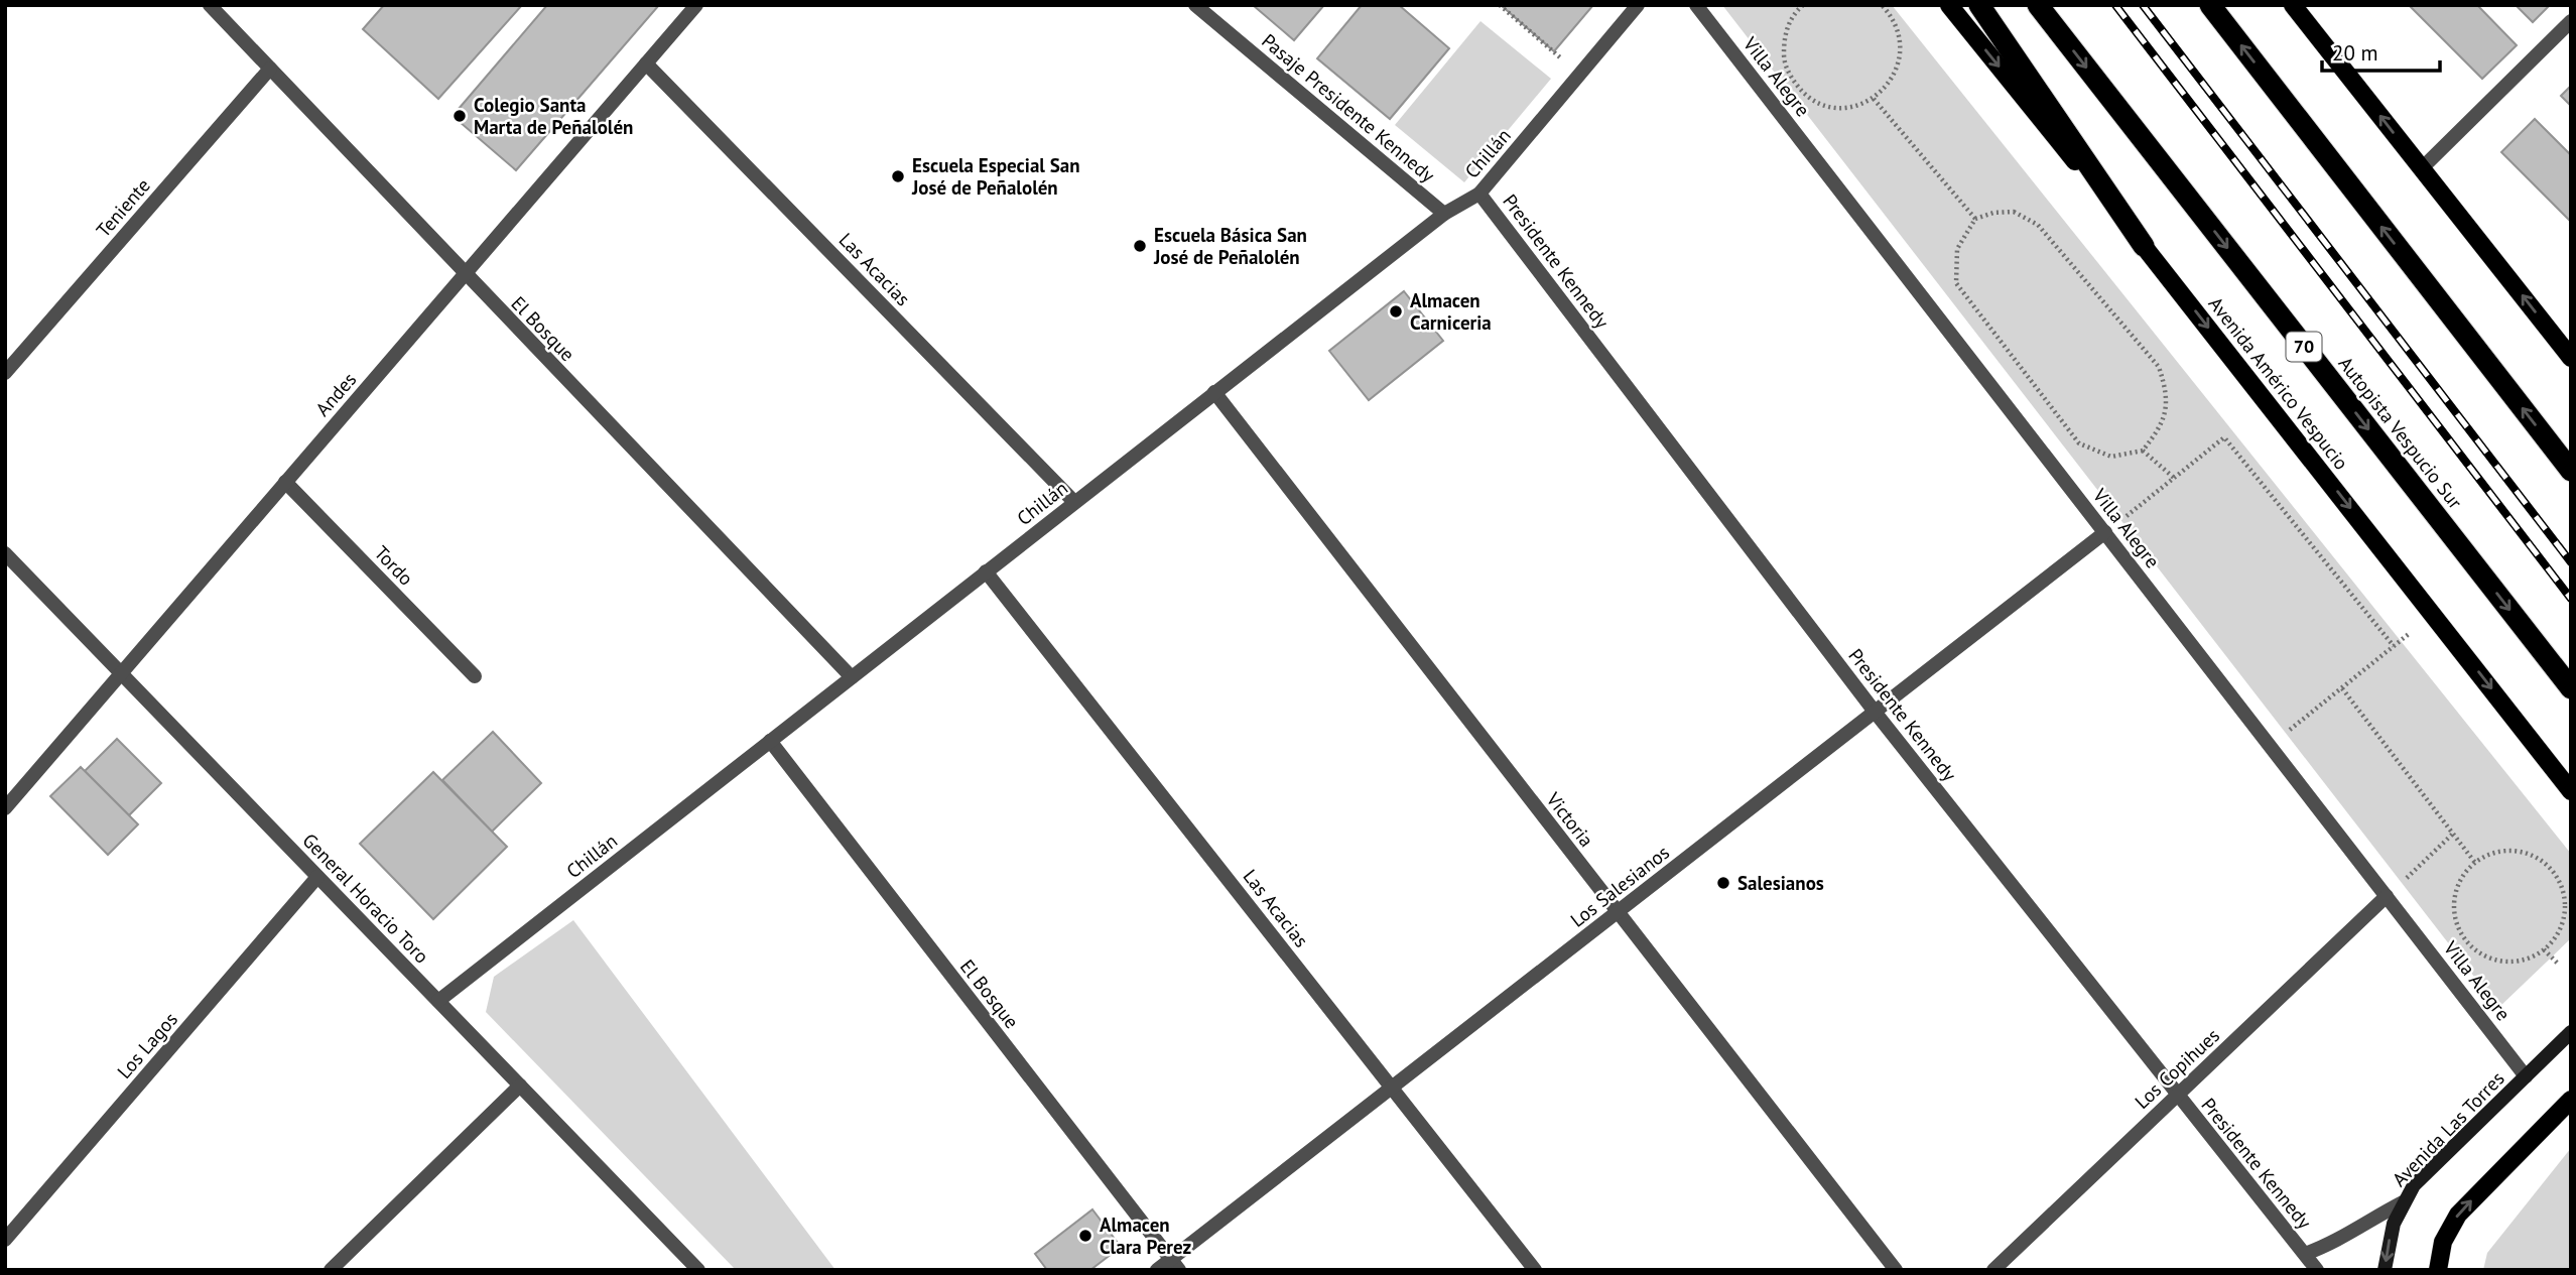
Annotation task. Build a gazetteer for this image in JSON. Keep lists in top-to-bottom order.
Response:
{
  "streets": {
    "highway": ["70", "Autopista Vespucio Sur"],
    "main road": ["Avenida Américo Vespucio"],
    "street": [
      "Villa Alegre",
      "Pasaje Presidente Kennedy",
      "Chillán",
      "Teniente",
      "Presidente Kennedy",
      "Las Acacias",
      "El Bosque",
      "Andes",
      "Tordo",
      "Victoria",
      "Los Salesianos",
      "General Horacio Toro",
      "Los Lagos",
      "Los Copihues",
      "Avenida Las Torres"
    ]
  },
  "crossings": [
    ["Villa Alegre", "Los Salesianos"],
    ["Villa Alegre", "Los Copihues"],
    ["Villa Alegre", "Avenida Las Torres"],
    ["Pasaje Presidente Kennedy", "Chillán"],
    ["Chillán", "Presidente Kennedy"],
    ["Chillán", "Las Acacias"],
    ["Chillán", "El Bosque"],
    ["Chillán", "Victoria"],
    ["Chillán", "General Horacio Toro"],
    ["Teniente", "El Bosque"],
    ["Presidente Kennedy", "Los Salesianos"],
    ["Presidente Kennedy", "Los Copihues"],
    ["Presidente Kennedy", "Avenida Las Torres"],
    ["Las Acacias", "Andes"],
    ["Las Acacias", "Los Salesianos"],
    ["El Bosque", "Andes"],
    ["El Bosque", "Los Salesianos"],
    ["Andes", "Tordo"],
    ["Andes", "General Horacio Toro"],
    ["Victoria", "Los Salesianos"],
    ["General Horacio Toro", "Los Lagos"]
  ],
  "one_way": ["Avenida Américo Vespucio"],
  "places": [
    "Colegio Santa Marta de Peñalolén",
    "Escuela Especial San José de Peñalolén",
    "Escuela Básica San José de Peñalolén",
    "Almacen Carniceria",
    "Salesianos",
    "Almacen Clara Perez"
  ],
  "scale_bar": "20 m"
}
